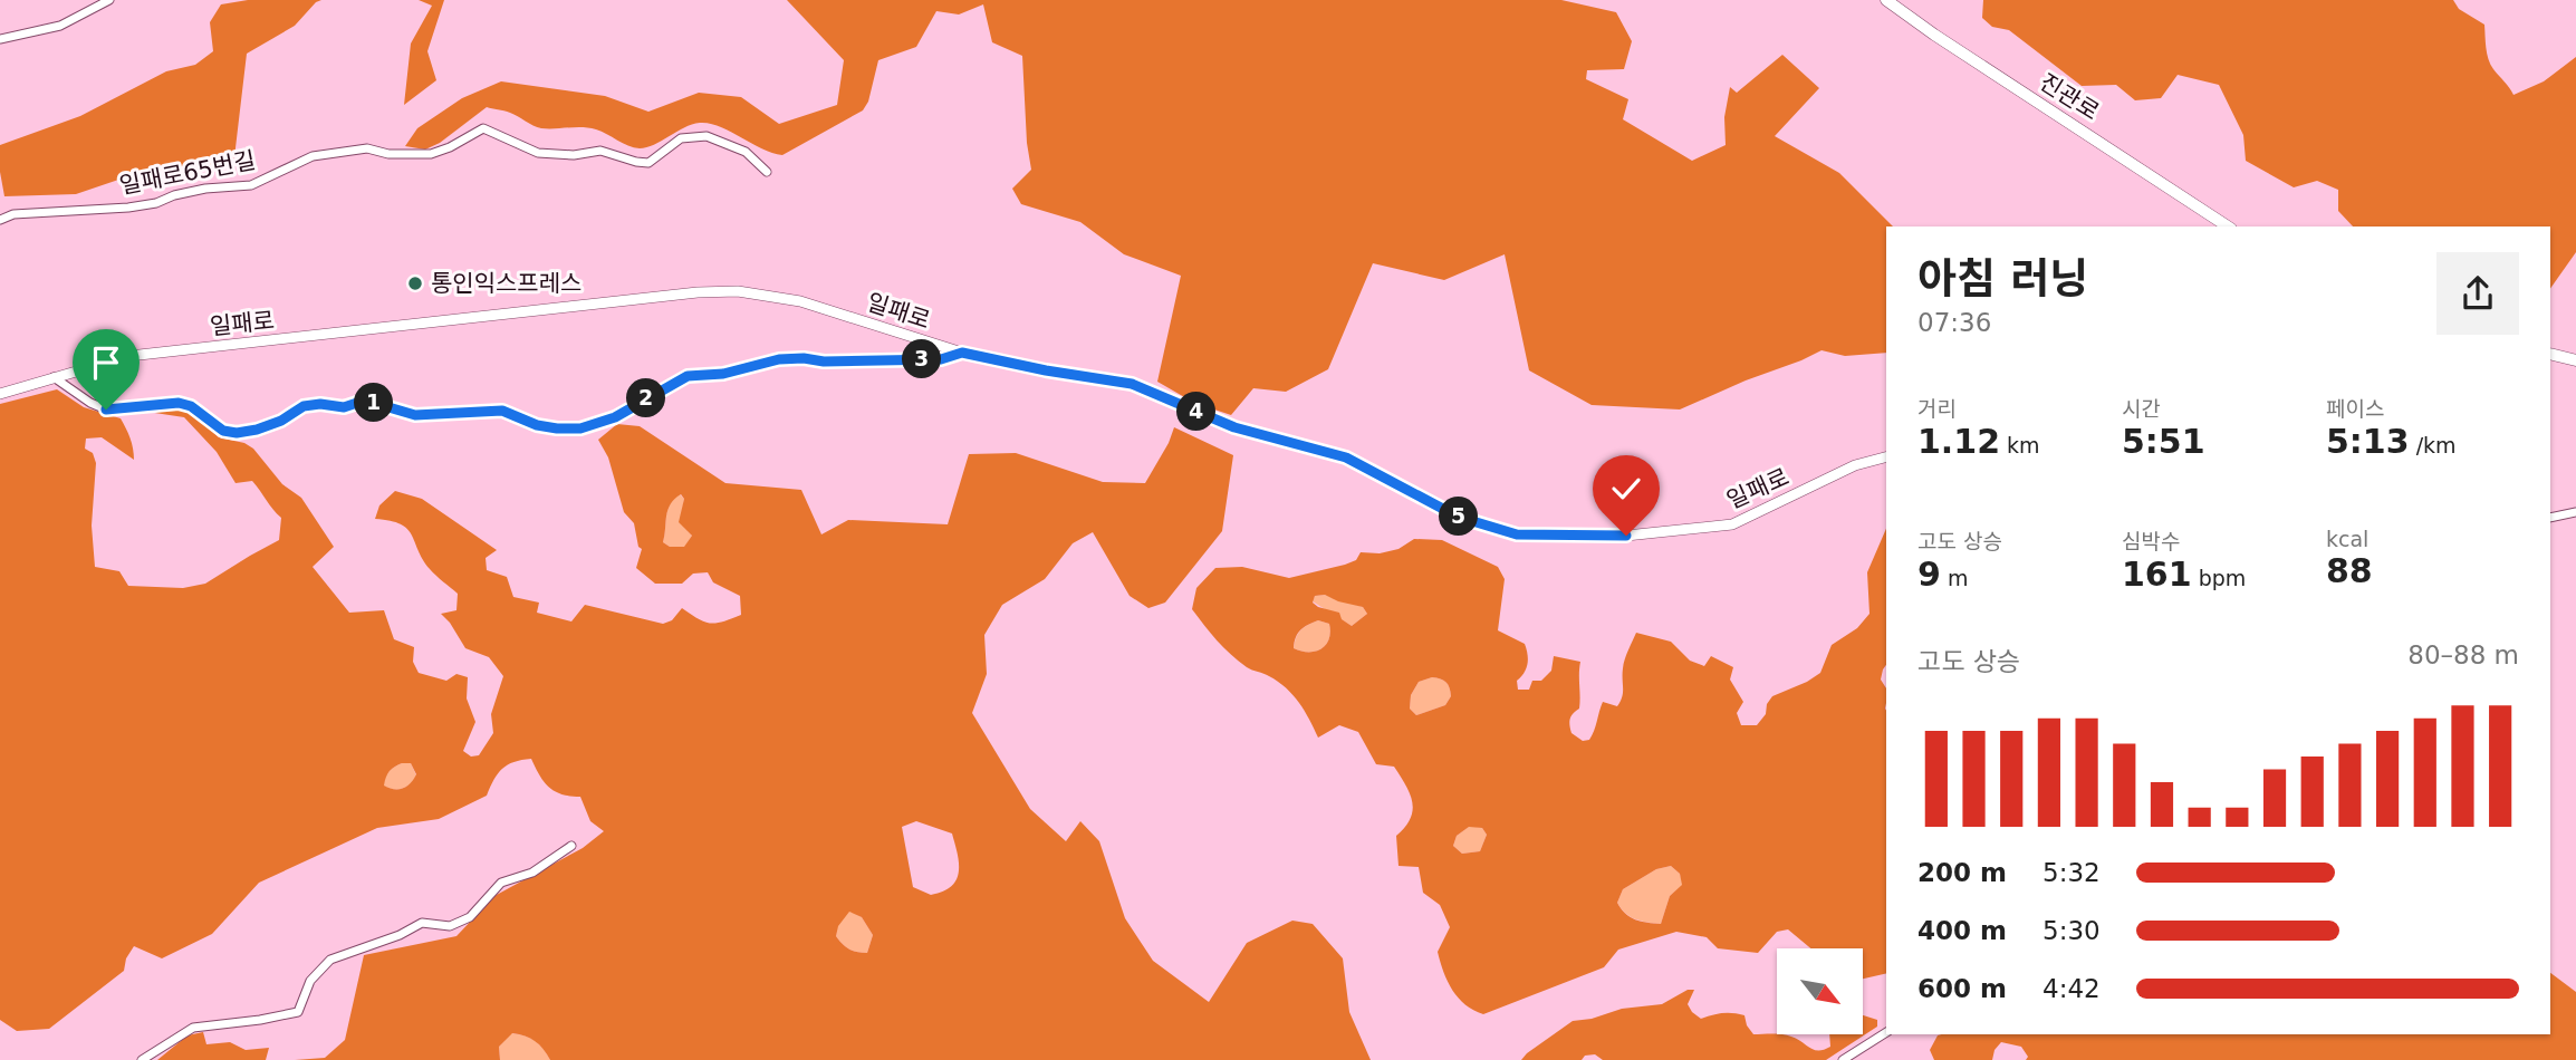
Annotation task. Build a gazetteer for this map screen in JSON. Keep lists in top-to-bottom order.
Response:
{
  "streets": {
    "main road": ["진관로"],
    "street": ["일패로65번길", "일패로"]
  },
  "places": ["통인익스프레스"],
  "north": "bottom right",
  "page": {
    "heading": ["아침 러닝", "07:36"],
    "pins": [
      "3",
      "2",
      "1",
      "4",
      "5"
    ],
    "stats": [
      ["거리", "1.12 km"],
      ["시간", "5:51"],
      ["페이스", "5:13 /km"],
      ["고도 상승", "9 m"],
      ["심박수", "161 bpm"],
      ["kcal", "88"]
    ],
    "chart": ["고도 상승", "80–88 m"],
    "list": [
      {
        "name": "200 m",
        "note": "5:32"
      },
      {
        "name": "400 m",
        "note": "5:30"
      },
      {
        "name": "600 m",
        "note": "4:42"
      }
    ]
  }
}
